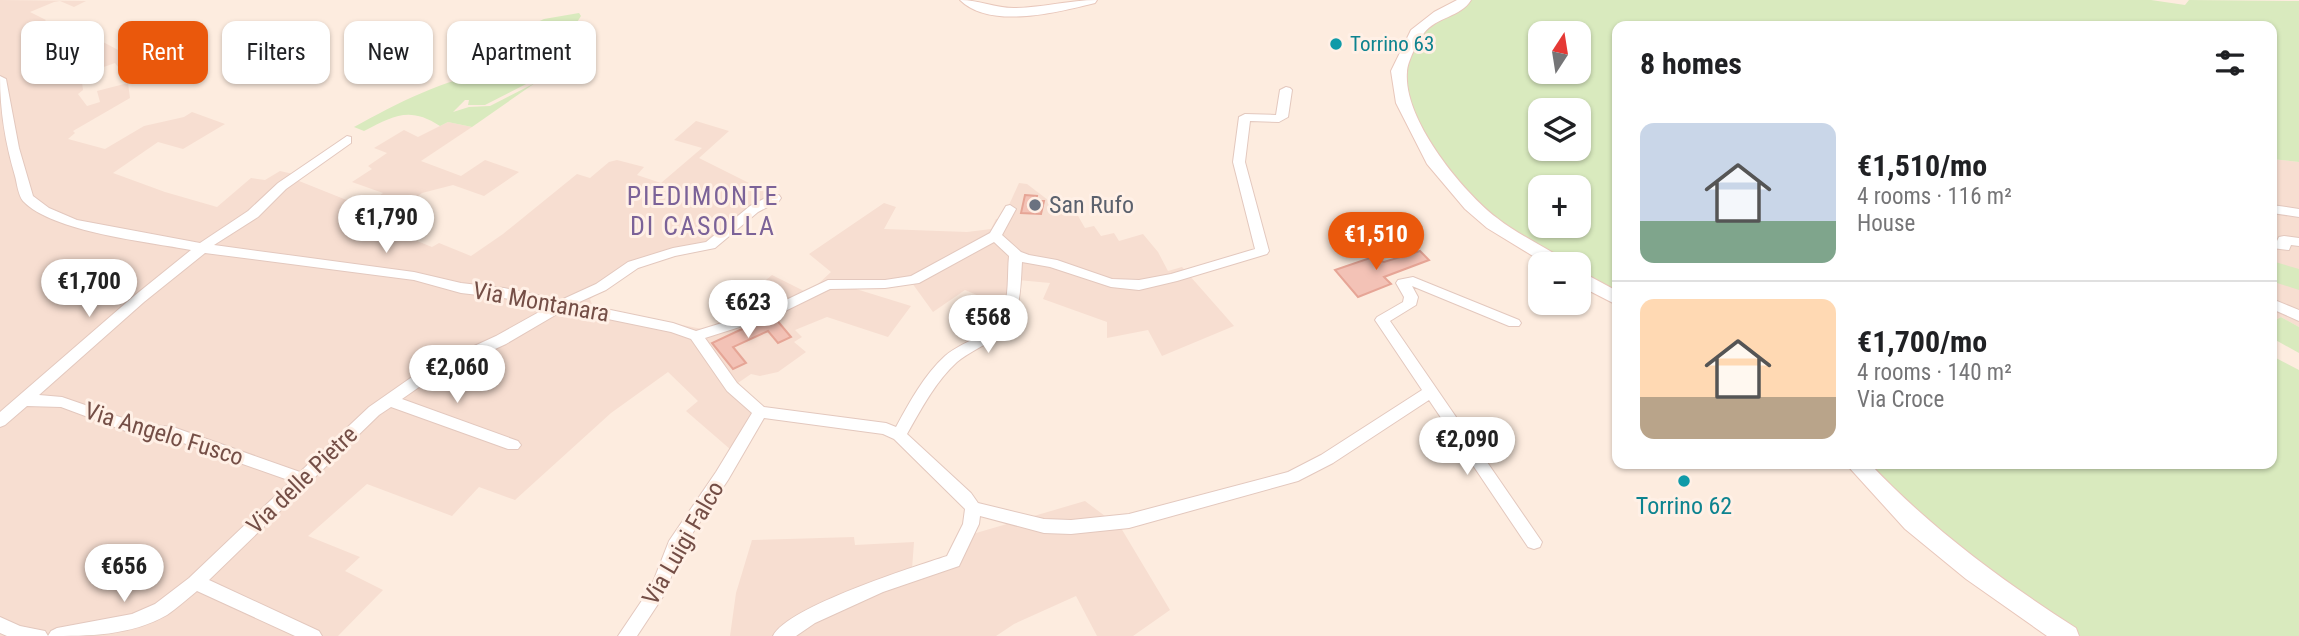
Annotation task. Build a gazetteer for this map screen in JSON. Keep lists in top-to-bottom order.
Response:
{
  "streets": {
    "street": [
      "Via Montanara",
      "Via Angelo Fusco",
      "Via delle Pietre",
      "Via Luigi Falco"
    ]
  },
  "crossings": [
    ["Via Montanara", "Via delle Pietre"],
    ["Via Angelo Fusco", "Via delle Pietre"]
  ],
  "districts": ["PIEDIMONTE DI CASOLLA"],
  "places": ["Torrino 63", "San Rufo", "Torrino 62"],
  "north": "top",
  "page": {
    "map_buttons": ["+", "−"],
    "chip": [
      "Buy",
      "Rent",
      "Filters",
      "New",
      "Apartment"
    ],
    "heading": "8 homes",
    "list": [
      {
        "name": "€1,510/mo",
        "note": "4 rooms · 116 m² · House"
      },
      {
        "name": "€1,700/mo",
        "note": "4 rooms · 140 m² · Via Croce"
      }
    ],
    "price": [
      "€1,790",
      "€1,510",
      "€1,700",
      "€623",
      "€568",
      "€2,060",
      "€2,090",
      "€656"
    ]
  }
}
